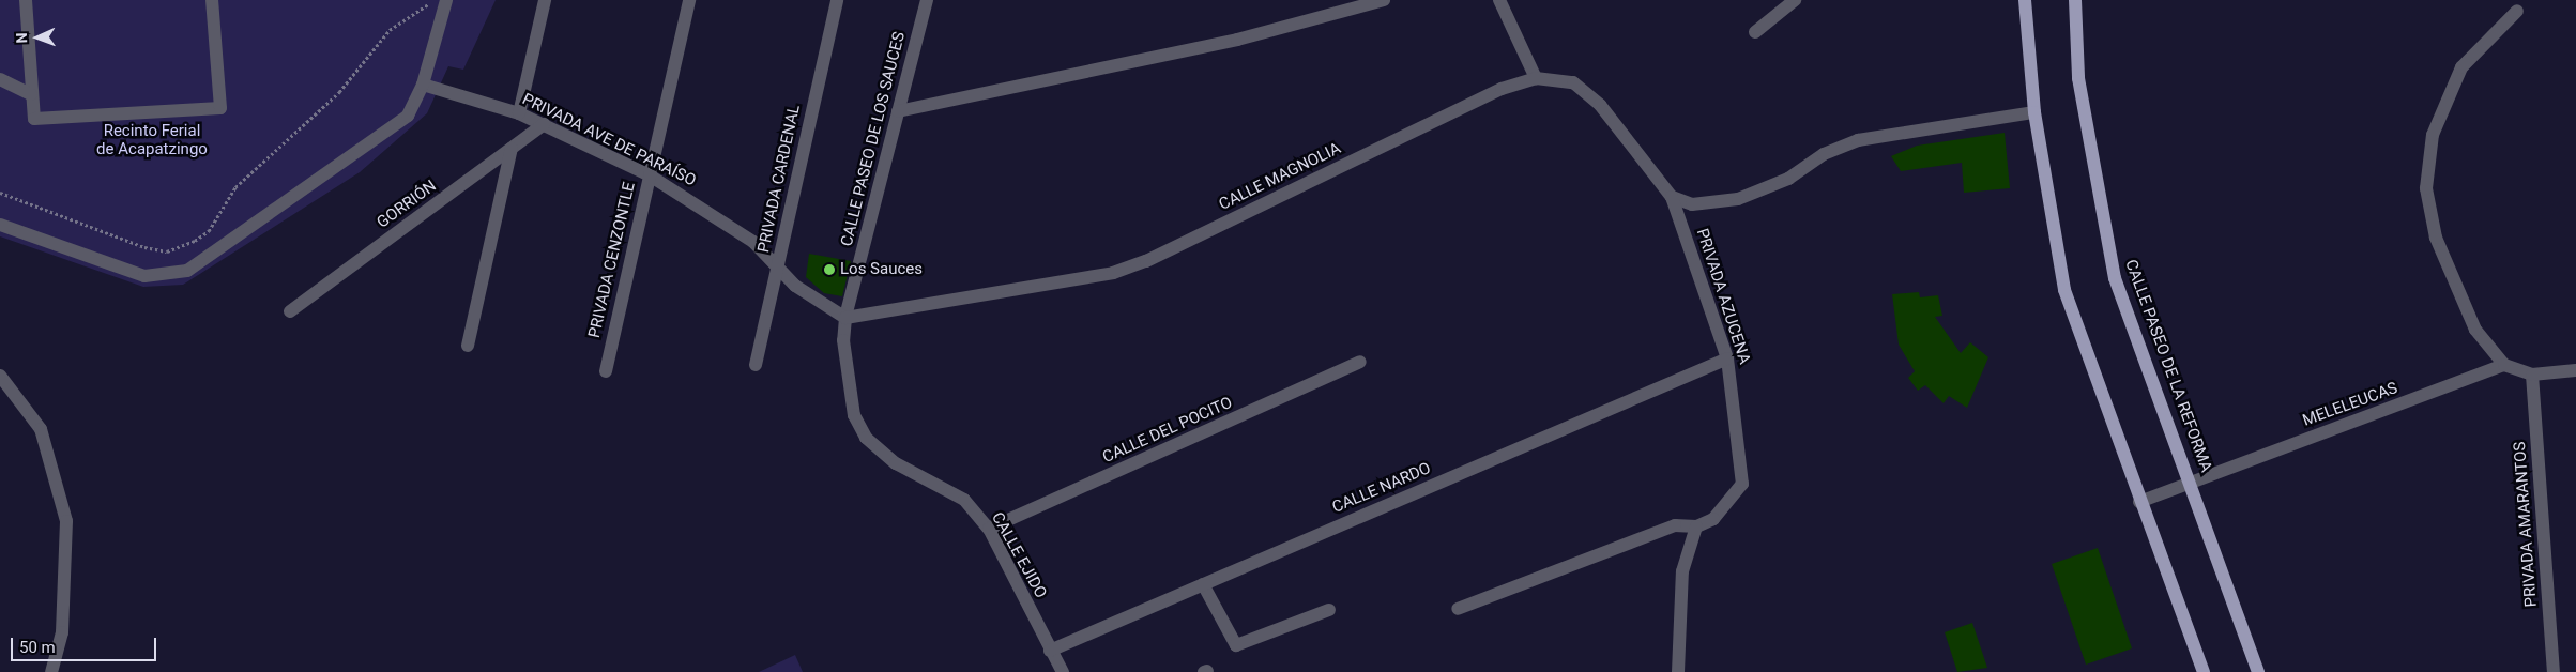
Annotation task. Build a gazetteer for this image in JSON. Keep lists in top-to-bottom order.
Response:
{
  "streets": {
    "main road": ["CALLE PASEO DE LA REFORMA"],
    "street": [
      "CALLE PASEO DE LOS SAUCES",
      "PRIVADA AVE DE PARAÍSO",
      "CALLE MAGNOLIA",
      "PRIVADA CARDENAL",
      "GORRIÓN",
      "PRIVADA CENZONTLE",
      "PRIVADA AZUCENA",
      "MELELEUCAS",
      "CALLE DEL POCITO",
      "CALLE NARDO",
      "PRIVADA AMARANTOS",
      "CALLE EJIDO"
    ]
  },
  "crossings": [
    ["CALLE PASEO DE LOS SAUCES", "PRIVADA AVE DE PARAÍSO"],
    ["CALLE PASEO DE LOS SAUCES", "CALLE MAGNOLIA"],
    ["CALLE PASEO DE LOS SAUCES", "CALLE EJIDO"],
    ["PRIVADA AVE DE PARAÍSO", "CALLE MAGNOLIA"],
    ["PRIVADA AVE DE PARAÍSO", "PRIVADA CARDENAL"],
    ["PRIVADA AVE DE PARAÍSO", "GORRIÓN"],
    ["PRIVADA AVE DE PARAÍSO", "PRIVADA CENZONTLE"],
    ["PRIVADA AVE DE PARAÍSO", "CALLE EJIDO"],
    ["CALLE MAGNOLIA", "PRIVADA AZUCENA"],
    ["CALLE MAGNOLIA", "CALLE EJIDO"],
    ["PRIVADA AZUCENA", "CALLE NARDO"],
    ["CALLE PASEO DE LA REFORMA", "MELELEUCAS"],
    ["CALLE DEL POCITO", "CALLE EJIDO"],
    ["CALLE NARDO", "CALLE EJIDO"]
  ],
  "parks": ["Recinto Ferial de Acapatzingo"],
  "places": ["Los Sauces"],
  "scale_bar": "50 m",
  "north": "left"
}
